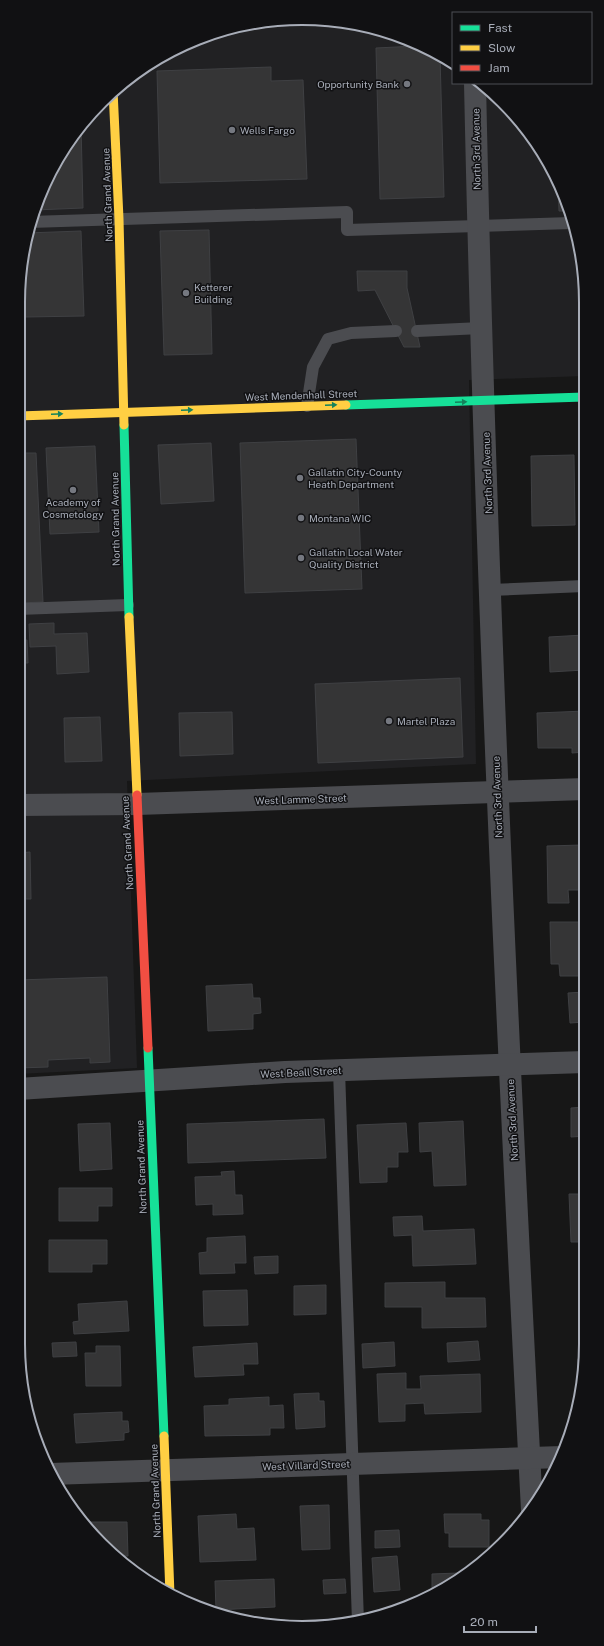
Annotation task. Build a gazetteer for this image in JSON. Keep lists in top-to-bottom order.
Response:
{
  "streets": {
    "street": [
      "North 3rd Avenue",
      "North Grand Avenue",
      "West Mendenhall Street",
      "West Lamme Street",
      "West Beall Street",
      "West Villard Street"
    ]
  },
  "crossings": [
    ["North 3rd Avenue", "West Mendenhall Street"],
    ["North 3rd Avenue", "West Lamme Street"],
    ["North 3rd Avenue", "West Beall Street"],
    ["North 3rd Avenue", "West Villard Street"],
    ["North Grand Avenue", "West Mendenhall Street"],
    ["North Grand Avenue", "West Lamme Street"],
    ["North Grand Avenue", "West Beall Street"],
    ["North Grand Avenue", "West Villard Street"]
  ],
  "one_way": ["West Mendenhall Street"],
  "places": [
    "Opportunity Bank",
    "Wells Fargo",
    "Ketterer Building",
    "Gallatin City-County Heath Department",
    "Academy of Cosmetology",
    "Montana WIC",
    "Gallatin Local Water Quality District",
    "Martel Plaza"
  ],
  "legend": ["Fast", "Slow", "Jam"],
  "scale_bar": "20 m"
}
